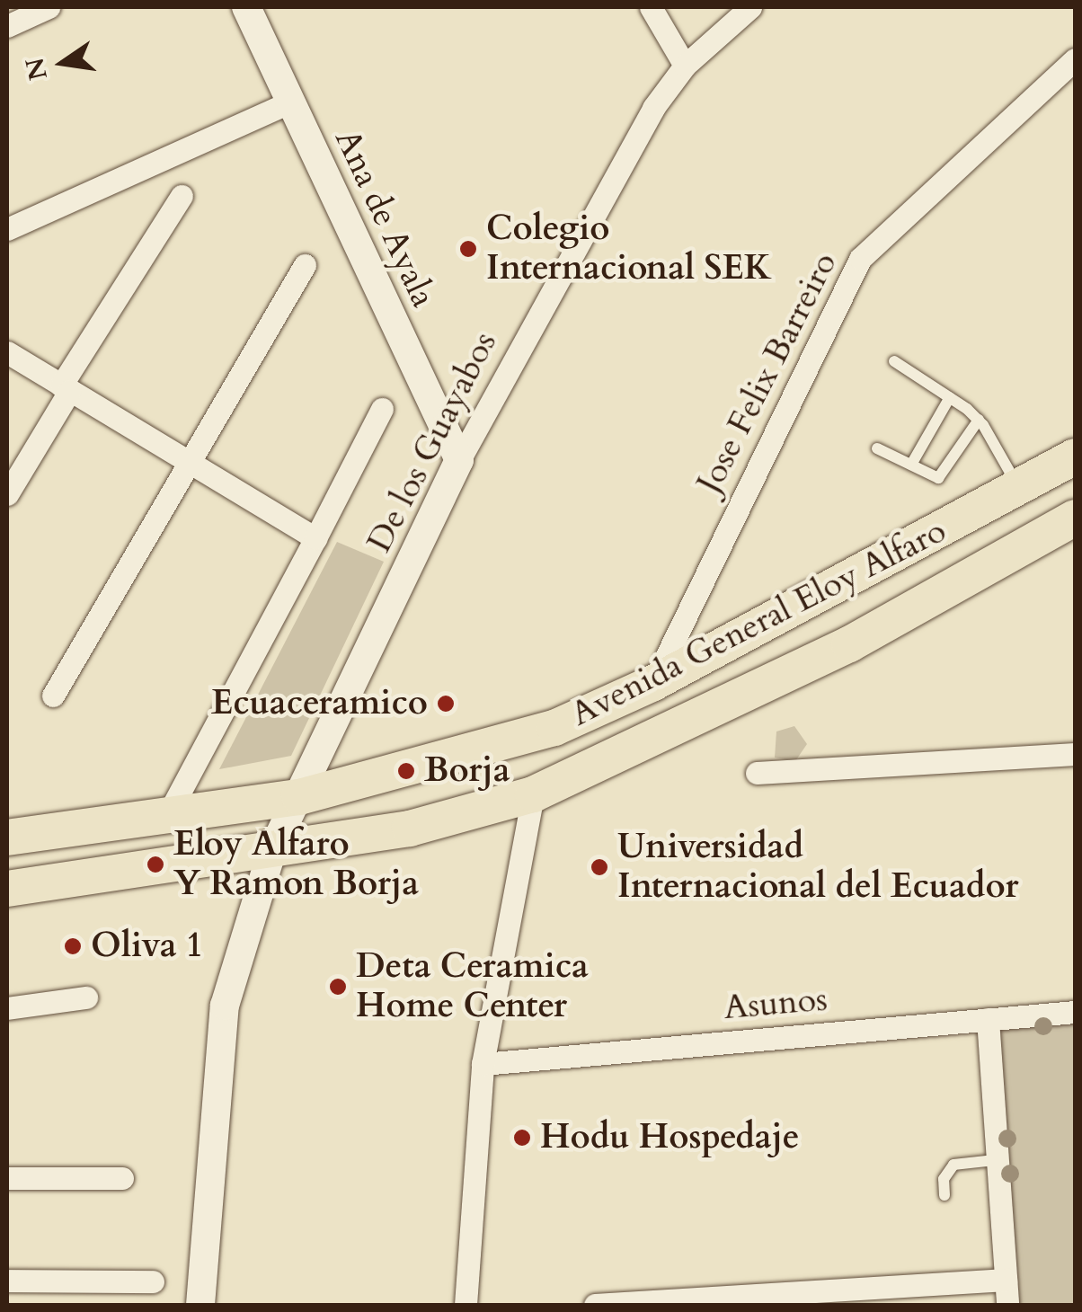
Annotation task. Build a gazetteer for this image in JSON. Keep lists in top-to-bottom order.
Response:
{
  "streets": {
    "main road": ["Avenida General Eloy Alfaro"],
    "street": [
      "Ana de Ayala",
      "Jose Felix Barreiro",
      "De los Guayabos",
      "Asunos"
    ]
  },
  "crossings": [
    ["Ana de Ayala", "De los Guayabos"],
    ["Jose Felix Barreiro", "Avenida General Eloy Alfaro"],
    ["De los Guayabos", "Avenida General Eloy Alfaro"]
  ],
  "places": [
    "Colegio Internacional SEK",
    "Ecuaceramico",
    "Borja",
    "Eloy Alfaro Y Ramon Borja",
    "Universidad Internacional del Ecuador",
    "Oliva 1",
    "Deta Ceramica Home Center",
    "Hodu Hospedaje"
  ],
  "north": "left"
}
